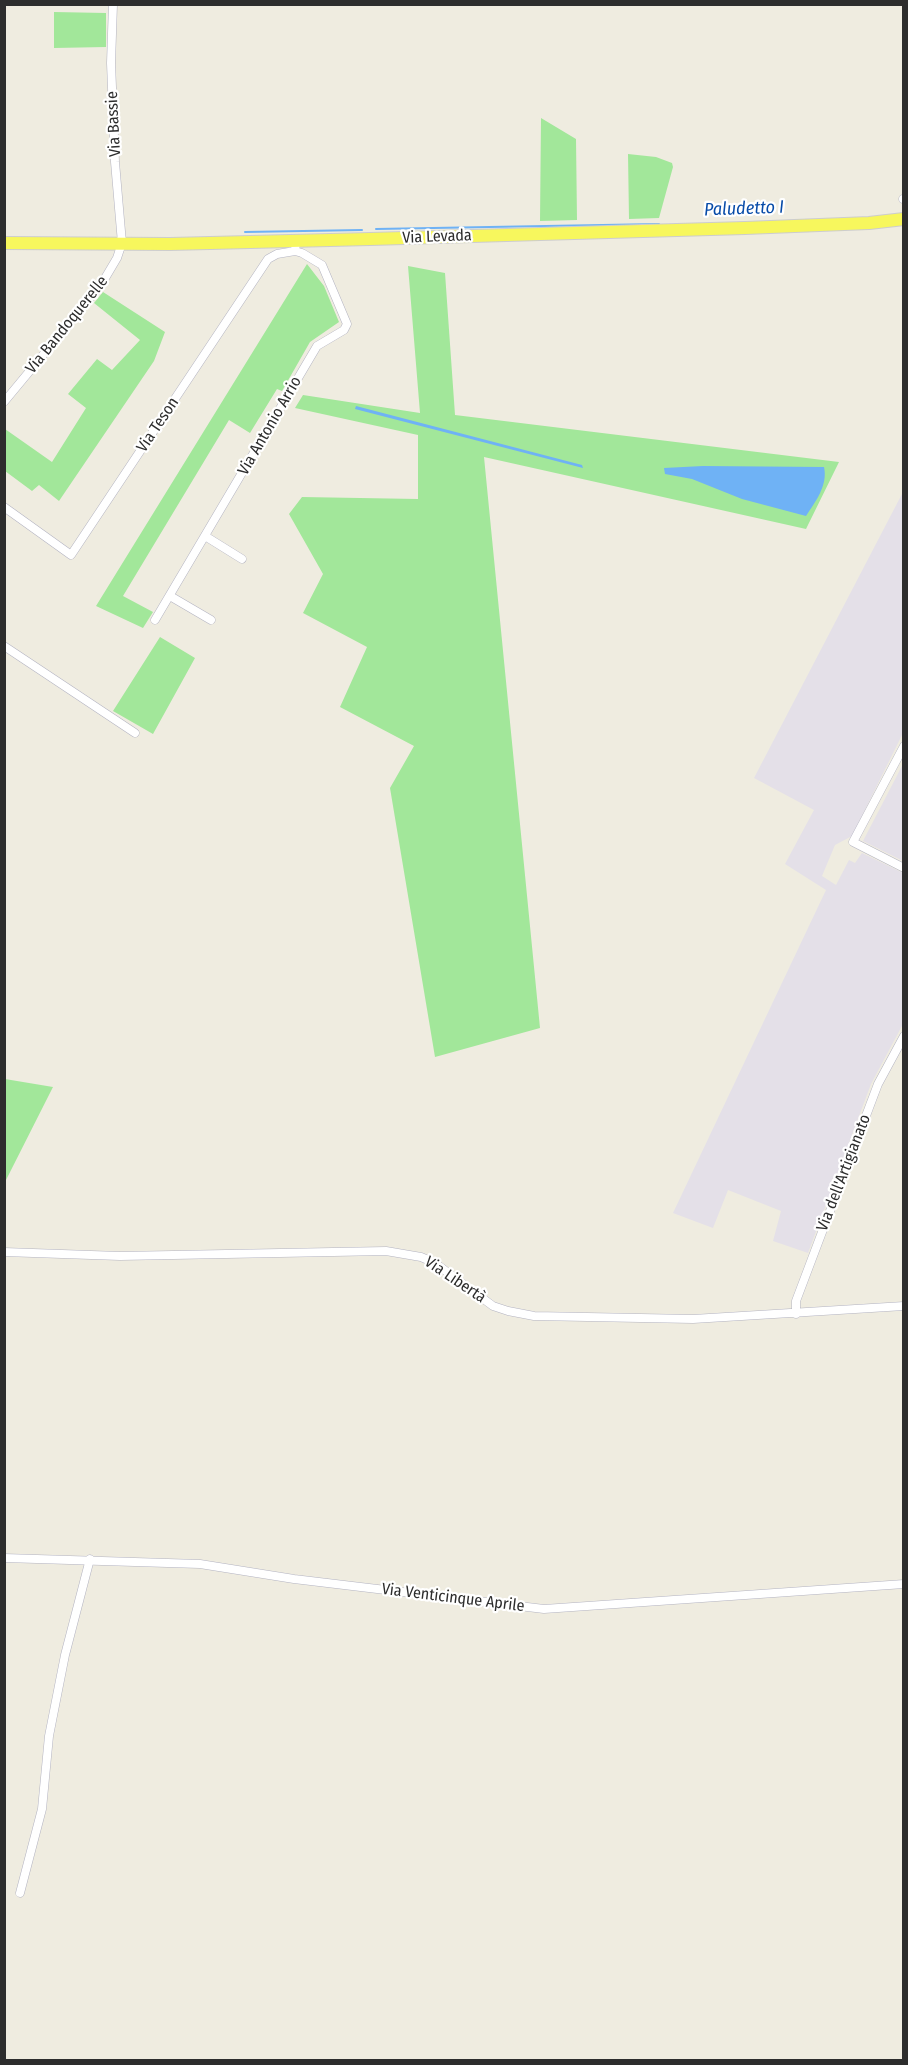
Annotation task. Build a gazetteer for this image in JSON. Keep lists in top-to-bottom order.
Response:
{
  "streets": {
    "main road": ["Via Levada"],
    "street": [
      "Via Bassie",
      "Via Bandoquerelle",
      "Via Teson",
      "Via Antonio Arrio",
      "Via dell'Artigianato",
      "Via Libertà",
      "Via Venticinque Aprile"
    ]
  },
  "crossings": [
    ["Via Bassie", "Via Levada"],
    ["Via Bassie", "Via Bandoquerelle"],
    ["Via Levada", "Via Bandoquerelle"],
    ["Via Levada", "Via Teson"],
    ["Via Levada", "Via Antonio Arrio"],
    ["Via Teson", "Via Antonio Arrio"],
    ["Via dell'Artigianato", "Via Libertà"]
  ],
  "water": ["Paludetto I"]
}
